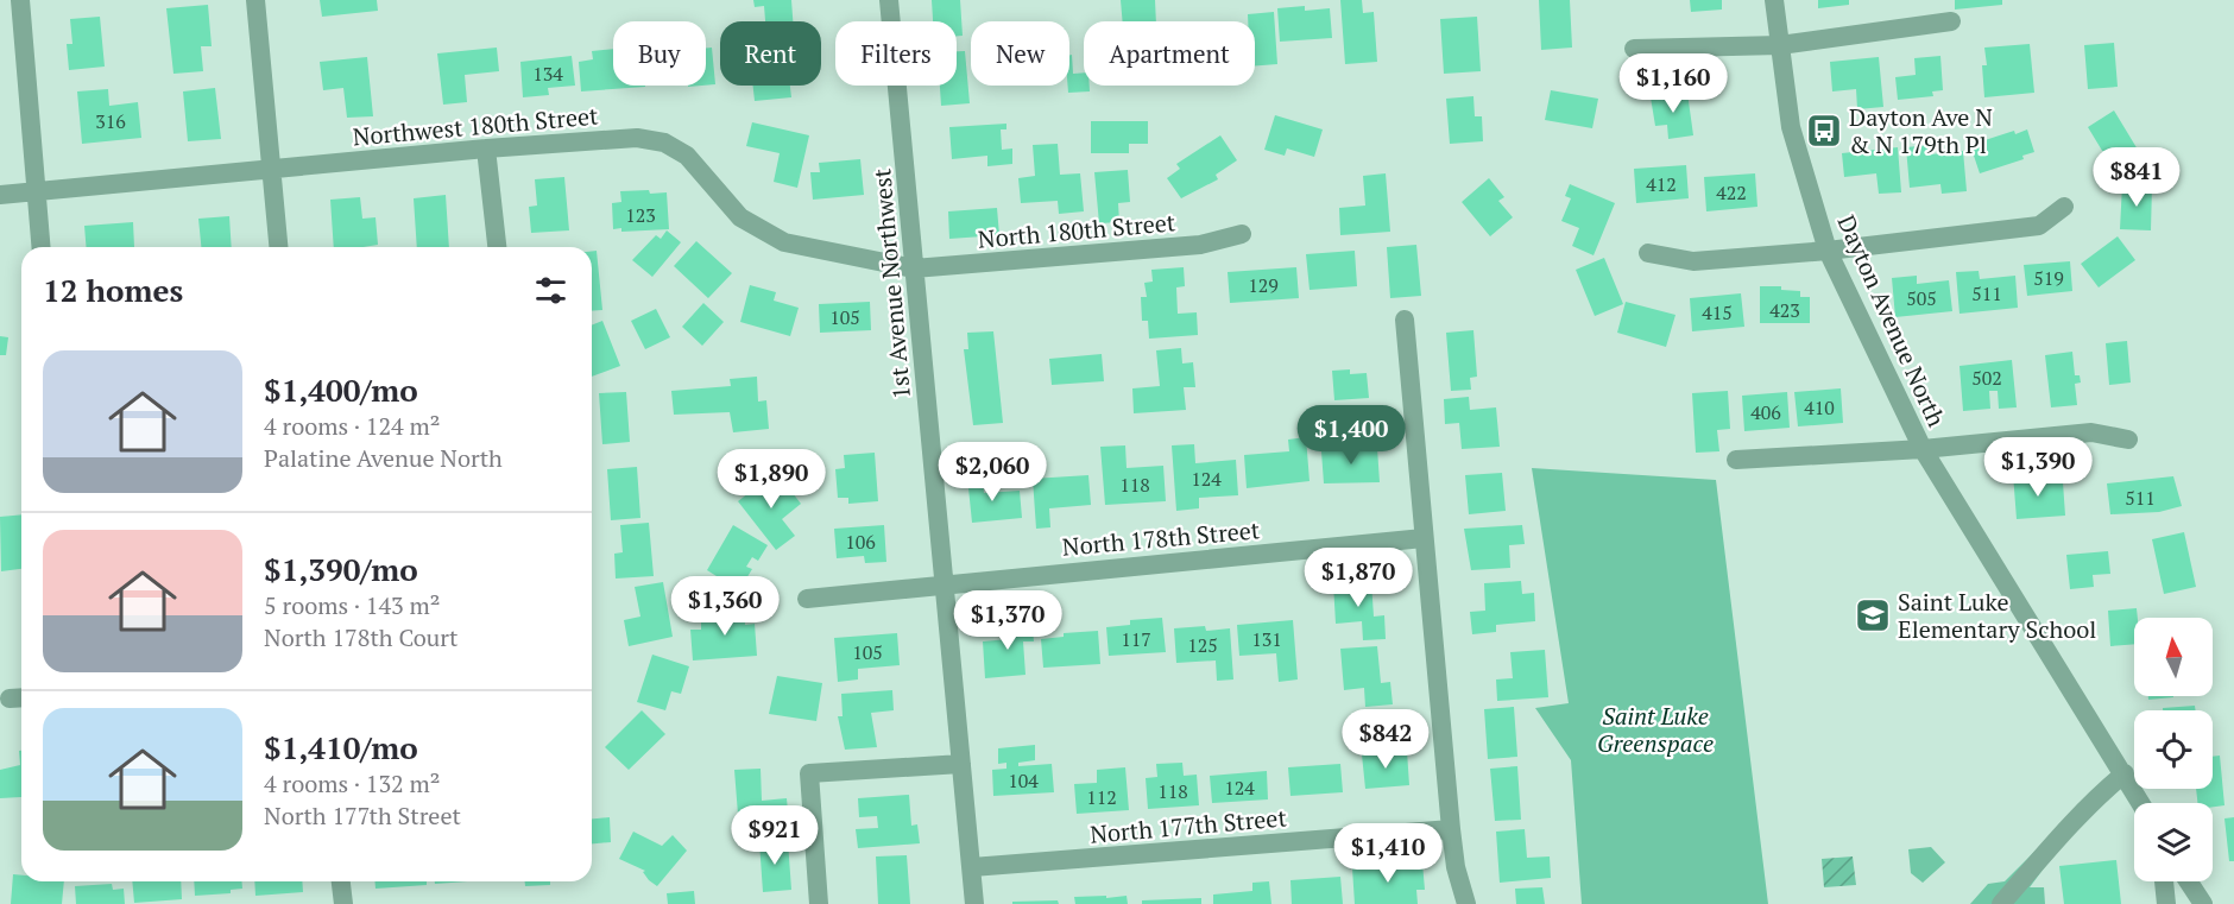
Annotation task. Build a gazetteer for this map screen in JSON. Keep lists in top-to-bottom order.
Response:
{
  "streets": {
    "street": [
      "Northwest 180th Street",
      "North 180th Street",
      "1st Avenue Northwest",
      "Dayton Avenue North",
      "North 178th Street",
      "North 177th Street"
    ]
  },
  "crossings": [
    ["Northwest 180th Street", "North 180th Street"],
    ["Northwest 180th Street", "1st Avenue Northwest"],
    ["North 180th Street", "1st Avenue Northwest"],
    ["1st Avenue Northwest", "North 178th Street"],
    ["1st Avenue Northwest", "North 177th Street"]
  ],
  "parks": ["Saint Luke Greenspace"],
  "places": {
    "bus stop": ["Dayton Ave N & N 179th Pl"],
    "school or university": ["Saint Luke Elementary School"]
  },
  "house_numbers": [
    "134",
    "316",
    "412",
    "422",
    "123",
    "519",
    "129",
    "511",
    "505",
    "423",
    "415",
    "105",
    "502",
    "410",
    "406",
    "124",
    "118",
    "511",
    "106",
    "117",
    "131",
    "125",
    "105",
    "104",
    "124",
    "118",
    "112"
  ],
  "north": "top",
  "page": {
    "chip": [
      "Buy",
      "Rent",
      "Filters",
      "New",
      "Apartment"
    ],
    "price": [
      "$1,160",
      "$841",
      "$1,400",
      "$1,390",
      "$2,060",
      "$1,890",
      "$1,870",
      "$1,360",
      "$1,370",
      "$842",
      "$921",
      "$1,410"
    ],
    "heading": "12 homes",
    "list": [
      {
        "name": "$1,400/mo",
        "note": "4 rooms · 124 m² · Palatine Avenue North"
      },
      {
        "name": "$1,390/mo",
        "note": "5 rooms · 143 m² · North 178th Court"
      },
      {
        "name": "$1,410/mo",
        "note": "4 rooms · 132 m² · North 177th Street"
      }
    ]
  }
}
